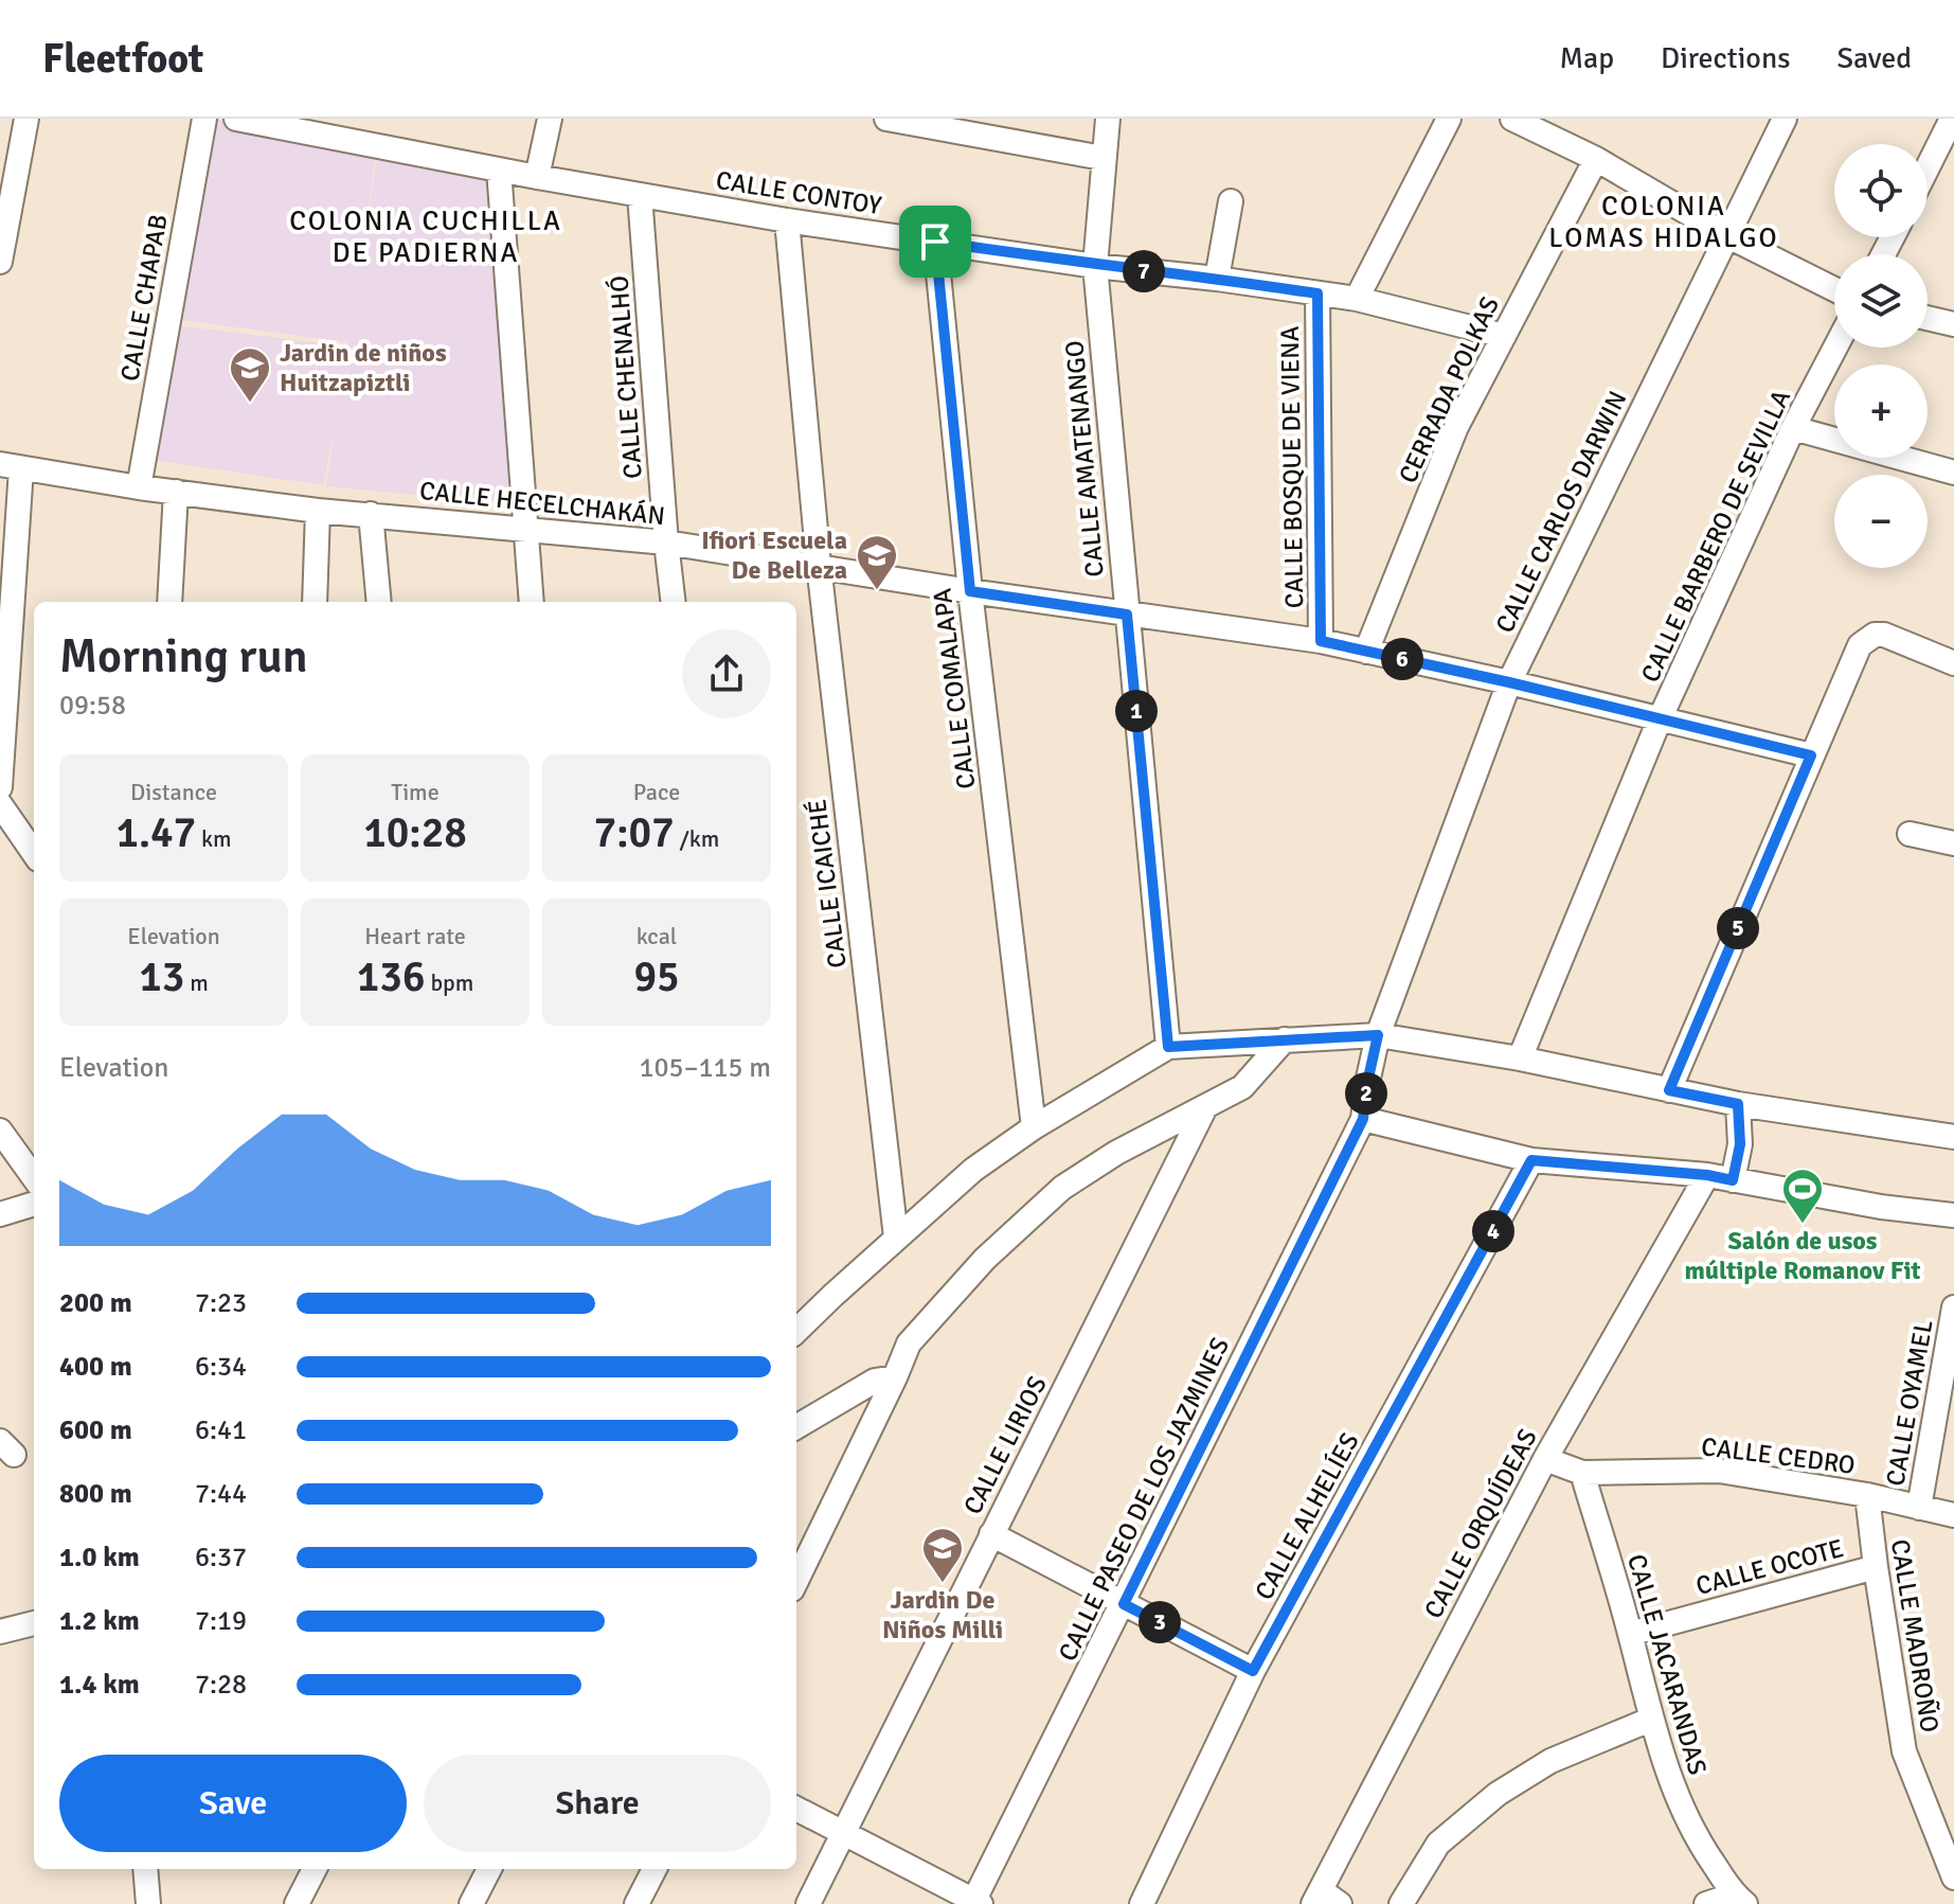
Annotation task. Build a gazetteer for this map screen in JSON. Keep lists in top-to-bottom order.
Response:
{
  "streets": {
    "street": [
      "CALLE CONTOY",
      "CALLE CHAPAB",
      "CALLE CHENALHÓ",
      "CERRADA POLKAS",
      "CALLE AMATENANGO",
      "CALLE BOSQUE DE VIENA",
      "CALLE HECELCHAKÁN",
      "CALLE CARLOS DARWIN",
      "CALLE BARBERO DE SEVILLA",
      "CALLE COMALAPA",
      "CALLE ICAICHÉ",
      "CALLE OYAMEL",
      "CALLE LIRIOS",
      "CALLE CEDRO",
      "CALLE PASEO DE LOS JAZMINES",
      "CALLE ALHELÍES",
      "CALLE ORQUÍDEAS",
      "CALLE OCOTE",
      "CALLE MADROÑO",
      "CALLE JACARANDAS"
    ]
  },
  "crossings": [
    ["CALLE CONTOY", "CALLE CHENALHÓ"],
    ["CALLE CONTOY", "CERRADA POLKAS"],
    ["CALLE CONTOY", "CALLE AMATENANGO"],
    ["CALLE CONTOY", "CALLE BOSQUE DE VIENA"],
    ["CALLE CONTOY", "CALLE COMALAPA"],
    ["CALLE CONTOY", "CALLE ICAICHÉ"],
    ["CALLE CHAPAB", "CALLE HECELCHAKÁN"],
    ["CALLE CHENALHÓ", "CALLE HECELCHAKÁN"],
    ["CERRADA POLKAS", "CALLE HECELCHAKÁN"],
    ["CALLE AMATENANGO", "CALLE HECELCHAKÁN"],
    ["CALLE BOSQUE DE VIENA", "CALLE HECELCHAKÁN"],
    ["CALLE HECELCHAKÁN", "CALLE CARLOS DARWIN"],
    ["CALLE HECELCHAKÁN", "CALLE BARBERO DE SEVILLA"],
    ["CALLE HECELCHAKÁN", "CALLE COMALAPA"],
    ["CALLE HECELCHAKÁN", "CALLE ICAICHÉ"],
    ["CALLE CARLOS DARWIN", "CALLE PASEO DE LOS JAZMINES"],
    ["CALLE OYAMEL", "CALLE CEDRO"],
    ["CALLE CEDRO", "CALLE ORQUÍDEAS"],
    ["CALLE CEDRO", "CALLE MADROÑO"],
    ["CALLE CEDRO", "CALLE JACARANDAS"],
    ["CALLE OCOTE", "CALLE MADROÑO"],
    ["CALLE OCOTE", "CALLE JACARANDAS"]
  ],
  "districts": ["COLONIA LOMAS HIDALGO", "COLONIA CUCHILLA DE PADIERNA"],
  "places": {
    "school or university": ["Jardin de niños Huitzapiztli", "Ifiori Escuela De Belleza", "Jardin De Niños Milli"],
    "sports": ["Salón de usos múltiple Romanov Fit"]
  },
  "page": {
    "header": "Fleetfoot",
    "nav": ["Map", "Directions", "Saved"],
    "map_buttons": ["+", "−"],
    "pins": [
      "7",
      "6",
      "1",
      "5",
      "2",
      "4",
      "3"
    ],
    "heading": ["Morning run", "09:58"],
    "stats": [
      ["Distance", "1.47 km"],
      ["Time", "10:28"],
      ["Pace", "7:07 /km"],
      ["Elevation", "13 m"],
      ["Heart rate", "136 bpm"],
      ["kcal", "95"]
    ],
    "chart": ["Elevation", "105–115 m"],
    "list": [
      {
        "name": "200 m",
        "note": "7:23"
      },
      {
        "name": "400 m",
        "note": "6:34"
      },
      {
        "name": "600 m",
        "note": "6:41"
      },
      {
        "name": "800 m",
        "note": "7:44"
      },
      {
        "name": "1.0 km",
        "note": "6:37"
      },
      {
        "name": "1.2 km",
        "note": "7:19"
      },
      {
        "name": "1.4 km",
        "note": "7:28"
      }
    ],
    "buttons": ["Save", "Share"]
  }
}
